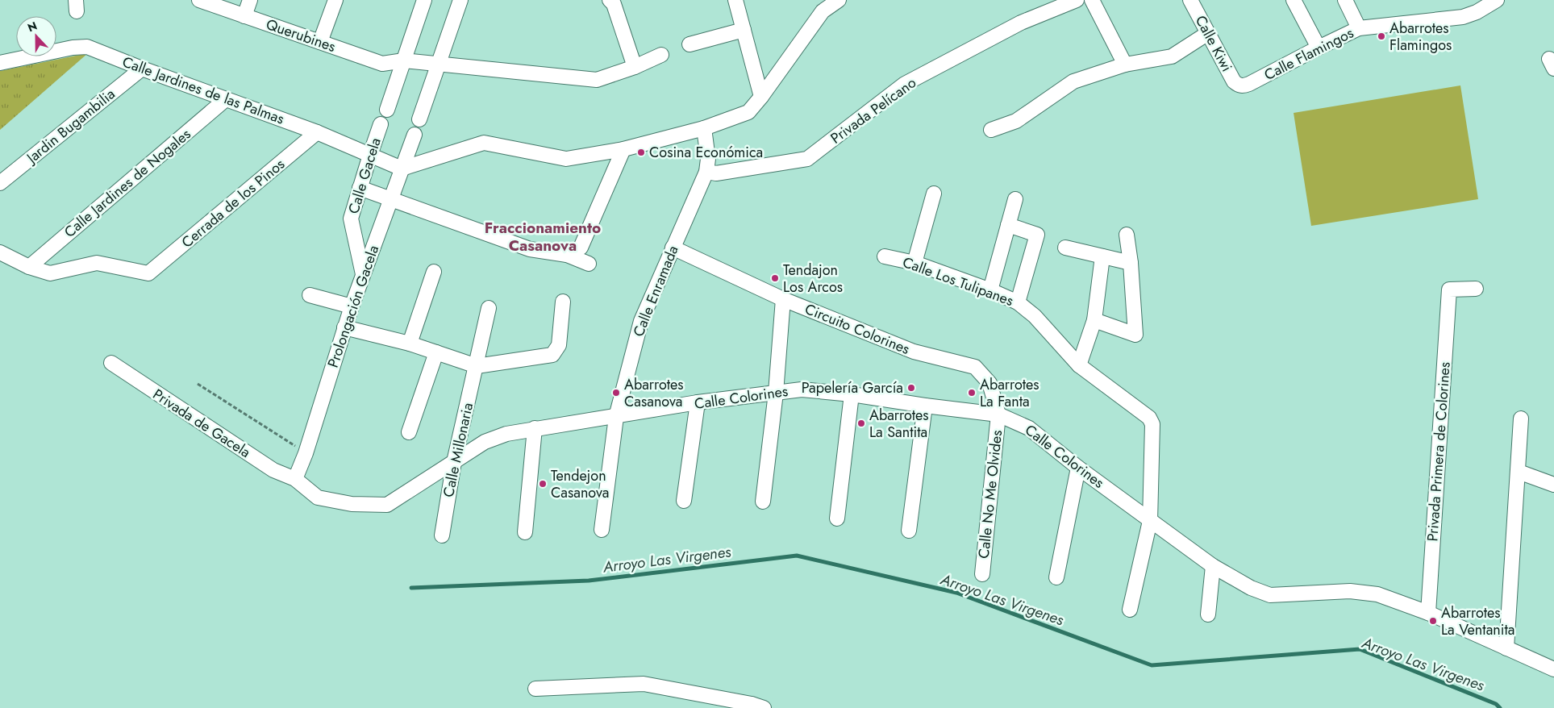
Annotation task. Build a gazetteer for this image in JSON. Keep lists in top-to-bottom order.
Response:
{
  "streets": {
    "street": [
      "Querubines",
      "Calle Kiwi",
      "Calle Flamingos",
      "Calle Jardines de las Palmas",
      "Privada Pelícano",
      "Jardin Bugambilia",
      "Calle Gacela",
      "Calle Jardines de Nogales",
      "Cerrada de los Pinos",
      "Calle Los Tulipanes",
      "Calle Enramada",
      "Prolongación Gacela",
      "Circuito Colorines",
      "Calle Colorines",
      "Privada de Gacela",
      "Calle Millonaria",
      "Privada Primera de Colorines",
      "Calle No Me Olvides"
    ]
  },
  "crossings": [
    ["Calle Kiwi", "Calle Flamingos"],
    ["Calle Jardines de las Palmas", "Jardin Bugambilia"],
    ["Calle Jardines de las Palmas", "Calle Gacela"],
    ["Calle Jardines de las Palmas", "Calle Jardines de Nogales"],
    ["Calle Jardines de las Palmas", "Cerrada de los Pinos"],
    ["Calle Jardines de las Palmas", "Prolongación Gacela"],
    ["Privada Pelícano", "Calle Enramada"],
    ["Calle Gacela", "Prolongación Gacela"],
    ["Calle Jardines de Nogales", "Cerrada de los Pinos"],
    ["Calle Los Tulipanes", "Calle Colorines"],
    ["Calle Enramada", "Circuito Colorines"],
    ["Calle Enramada", "Calle Colorines"],
    ["Prolongación Gacela", "Calle Colorines"],
    ["Prolongación Gacela", "Privada de Gacela"],
    ["Circuito Colorines", "Calle Colorines"],
    ["Circuito Colorines", "Calle No Me Olvides"],
    ["Calle Colorines", "Privada de Gacela"],
    ["Calle Colorines", "Calle Millonaria"],
    ["Calle Colorines", "Privada Primera de Colorines"],
    ["Calle Colorines", "Calle No Me Olvides"]
  ],
  "districts": ["Fraccionamiento Casanova"],
  "water": ["Arroyo Las Virgenes"],
  "places": [
    "Abarrotes Flamingos",
    "Cosina Económica",
    "Tendajon Los Arcos",
    "Papelería García",
    "Abarrotes Casanova",
    "Abarrotes La Fanta",
    "Abarrotes La Santita",
    "Tendejon Casanova",
    "Abarrotes La Ventanita"
  ],
  "north": "top"
}
